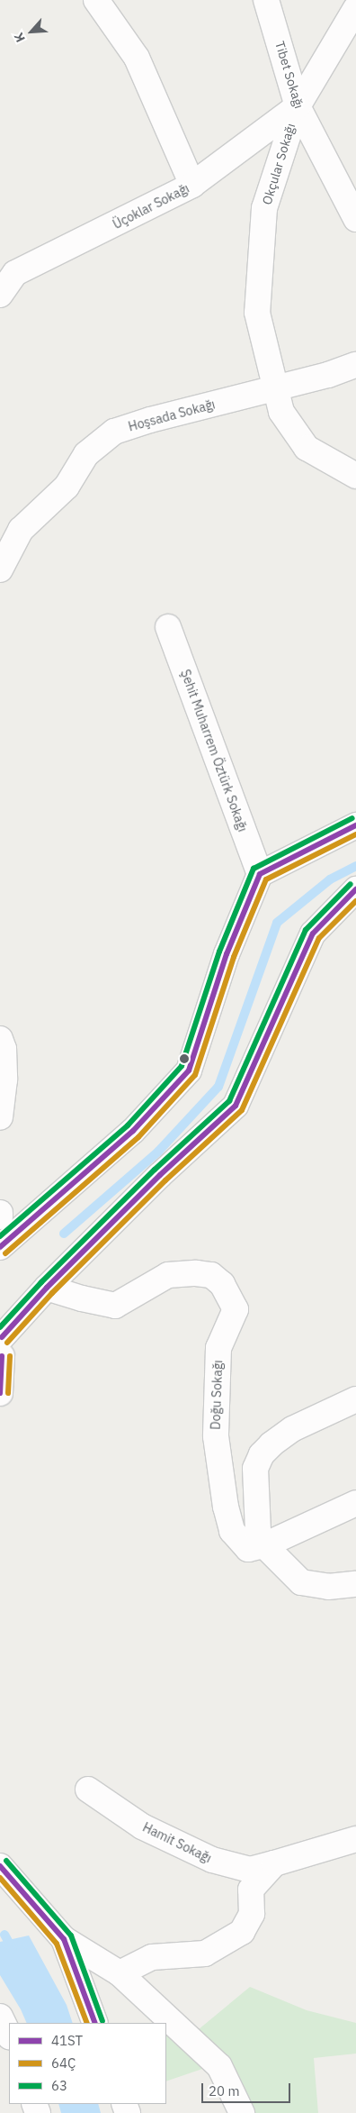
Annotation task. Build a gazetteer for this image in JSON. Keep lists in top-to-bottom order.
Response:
{
  "streets": {
    "street": [
      "Tibet Sokağı",
      "Okçular Sokağı",
      "Üçoklar Sokağı",
      "Hoşsada Sokağı",
      "Şehit Muharrem Öztürk Sokağı",
      "Doğu Sokağı",
      "Hamit Sokağı"
    ]
  },
  "crossings": [
    ["Tibet Sokağı", "Okçular Sokağı"],
    ["Tibet Sokağı", "Üçoklar Sokağı"],
    ["Okçular Sokağı", "Üçoklar Sokağı"],
    ["Okçular Sokağı", "Hoşsada Sokağı"]
  ],
  "lines": ["transit line 63", "transit line 41ST", "transit line 64Ç"],
  "legend": ["41ST", "64Ç", "63"],
  "scale_bar": "20 m",
  "north": "bottom left"
}
